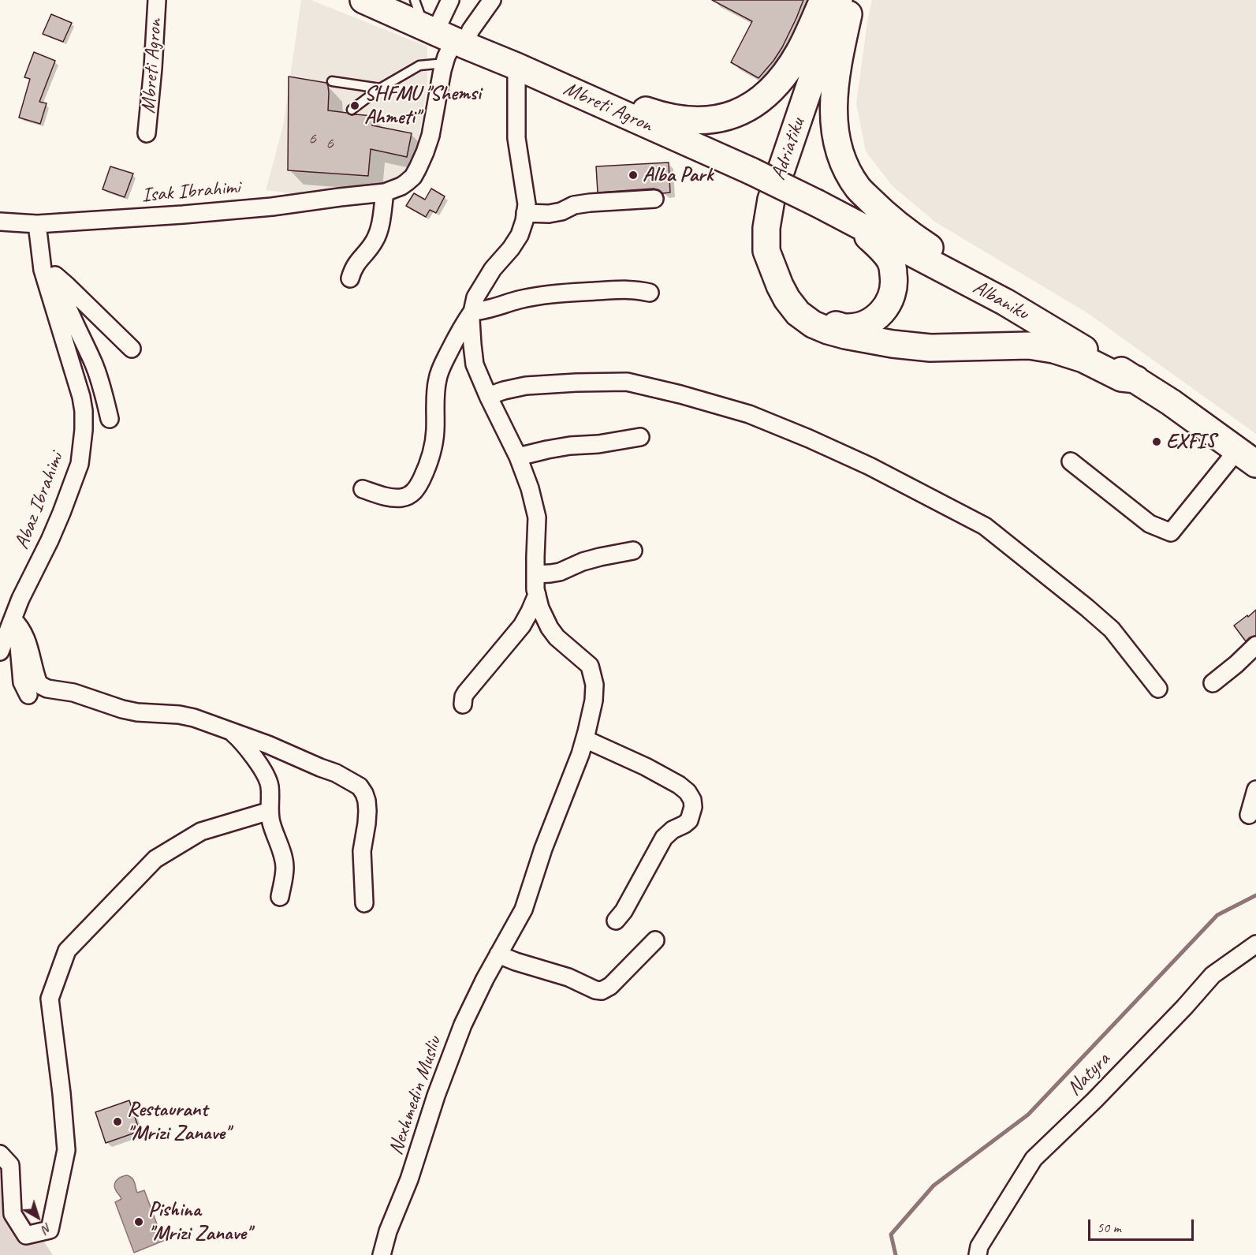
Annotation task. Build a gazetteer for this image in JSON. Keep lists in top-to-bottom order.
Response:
{
  "streets": {
    "main road": ["Mbreti Agron", "Adriatiku", "Albaniku"],
    "street": [
      "Isak Ibrahimi",
      "Abaz Ibrahimi",
      "Natyra",
      "Nexhmedin Musliu"
    ]
  },
  "crossings": [
    ["Mbreti Agron", "Isak Ibrahimi"],
    ["Mbreti Agron", "Albaniku"],
    ["Mbreti Agron", "Nexhmedin Musliu"],
    ["Adriatiku", "Albaniku"],
    ["Isak Ibrahimi", "Abaz Ibrahimi"]
  ],
  "places": [
    "SHFMU \"Shemsi Ahmeti\"",
    "Alba Park",
    "EXFIS",
    "Restaurant \"Mrizi Zanave\"",
    "Pishina \"Mrizi Zanave\""
  ],
  "house_numbers": ["6", "6"],
  "scale_bar": "50 m",
  "north": "bottom right"
}
